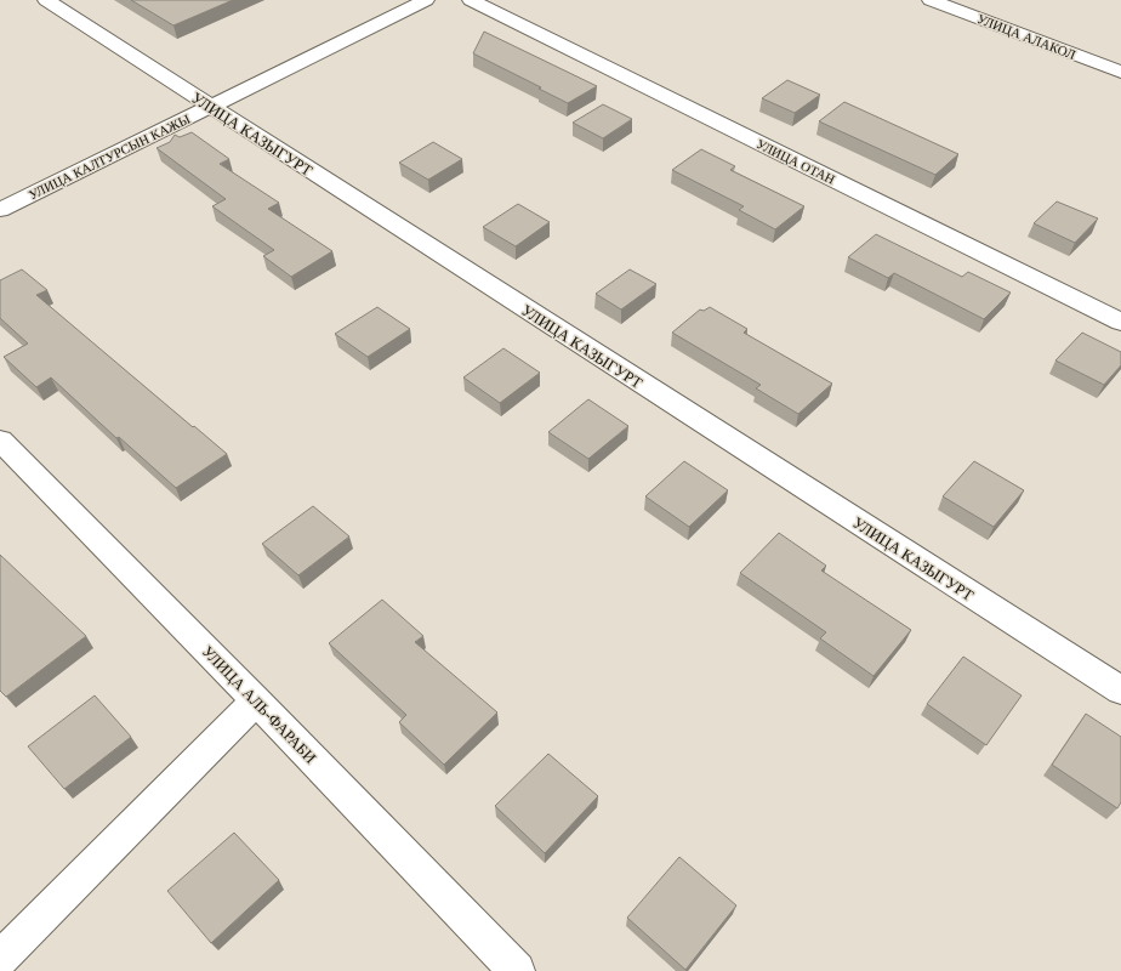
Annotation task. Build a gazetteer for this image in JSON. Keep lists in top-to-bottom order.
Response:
{
  "streets": {
    "street": [
      "УЛИЦА АЛАКОЛ",
      "УЛИЦА КАЗЫГУРТ",
      "УЛИЦА КАЛТУРСЫН КАЖЫ",
      "УЛИЦА ОТАН",
      "УЛИЦА АЛЬ-ФАРАБИ"
    ]
  },
  "crossings": [
    ["УЛИЦА КАЗЫГУРТ", "УЛИЦА КАЛТУРСЫН КАЖЫ"]
  ]
}
